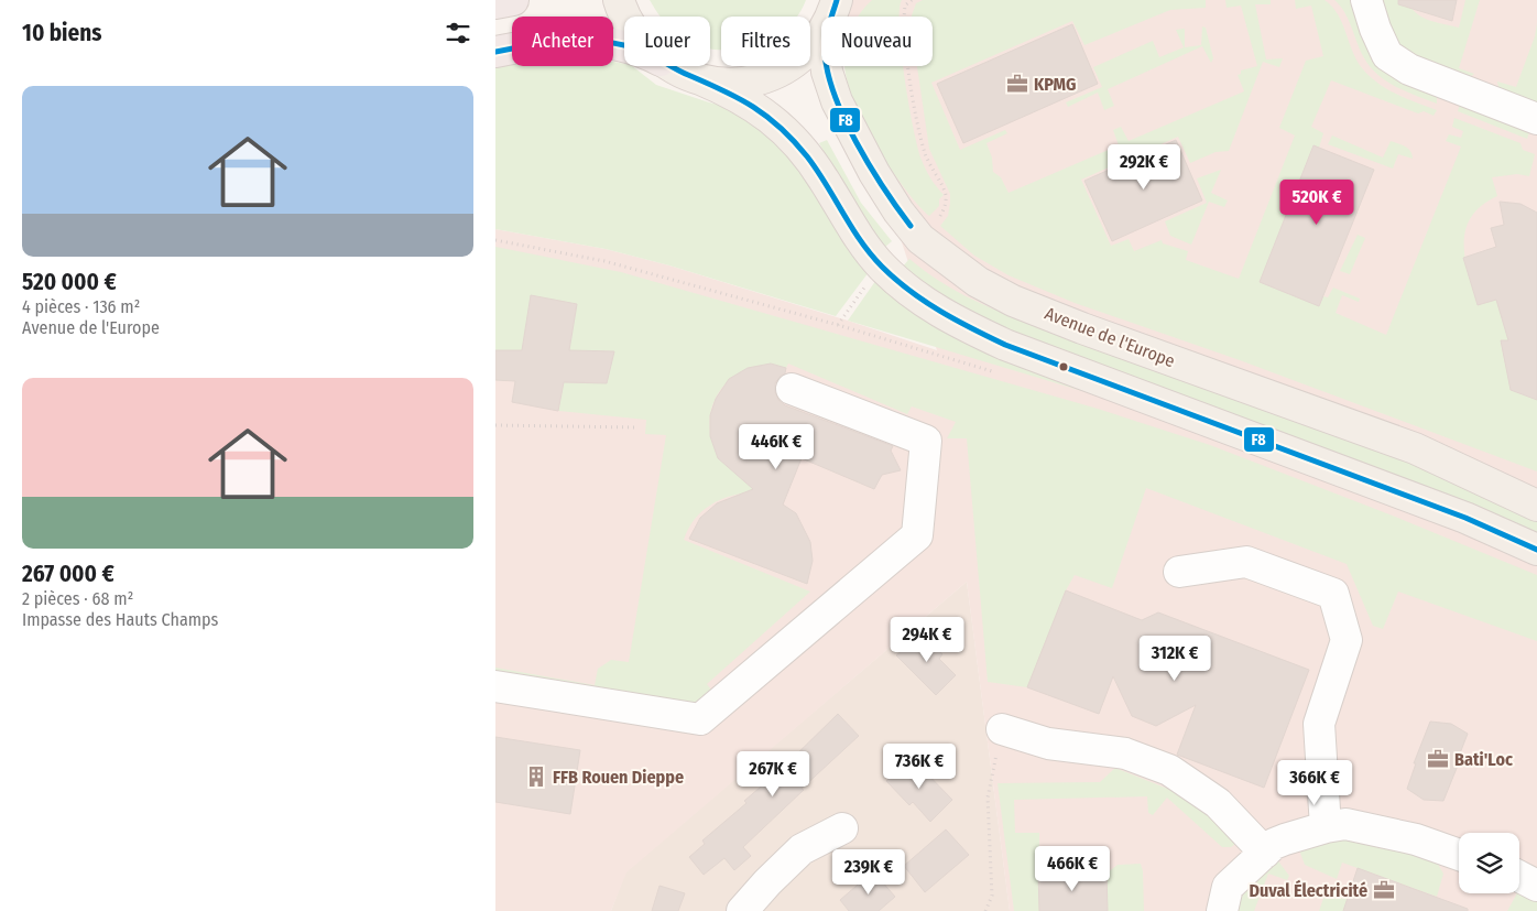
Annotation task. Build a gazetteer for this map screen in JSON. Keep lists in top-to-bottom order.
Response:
{
  "streets": {
    "main road": ["Avenue de l'Europe"]
  },
  "places": {
    "office": ["KPMG", "Bati'Loc", "Duval Électricité"],
    "building": ["FFB Rouen Dieppe"]
  },
  "lines": ["transit line F8"],
  "page": {
    "heading": "10 biens",
    "chip": [
      "Acheter",
      "Louer",
      "Filtres",
      "Nouveau"
    ],
    "list": [
      {
        "name": "520 000 €",
        "note": "4 pièces · 136 m² · Avenue de l'Europe"
      },
      {
        "name": "267 000 €",
        "note": "2 pièces · 68 m² · Impasse des Hauts Champs"
      }
    ],
    "price": [
      "292K €",
      "520K €",
      "446K €",
      "294K €",
      "312K €",
      "736K €",
      "267K €",
      "366K €",
      "466K €",
      "239K €"
    ]
  }
}
